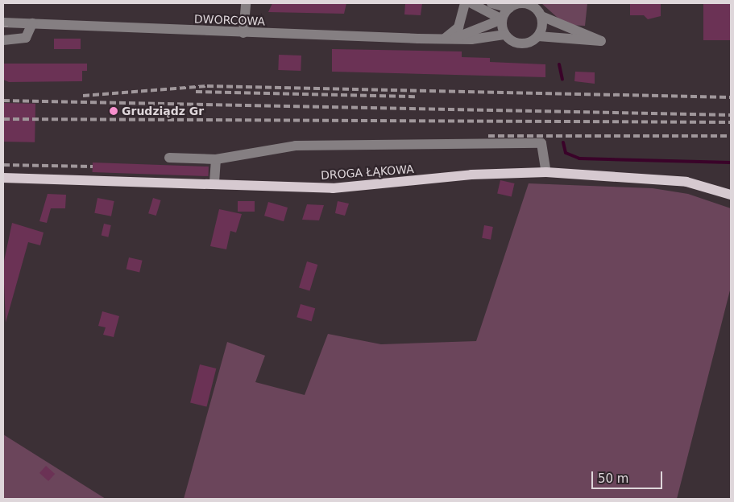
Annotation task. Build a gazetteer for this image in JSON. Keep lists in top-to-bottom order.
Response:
{
  "streets": {
    "main road": ["DROGA ŁĄKOWA"],
    "street": ["DWORCOWA"]
  },
  "places": ["Grudziądz Gr"],
  "scale_bar": "50 m"
}
